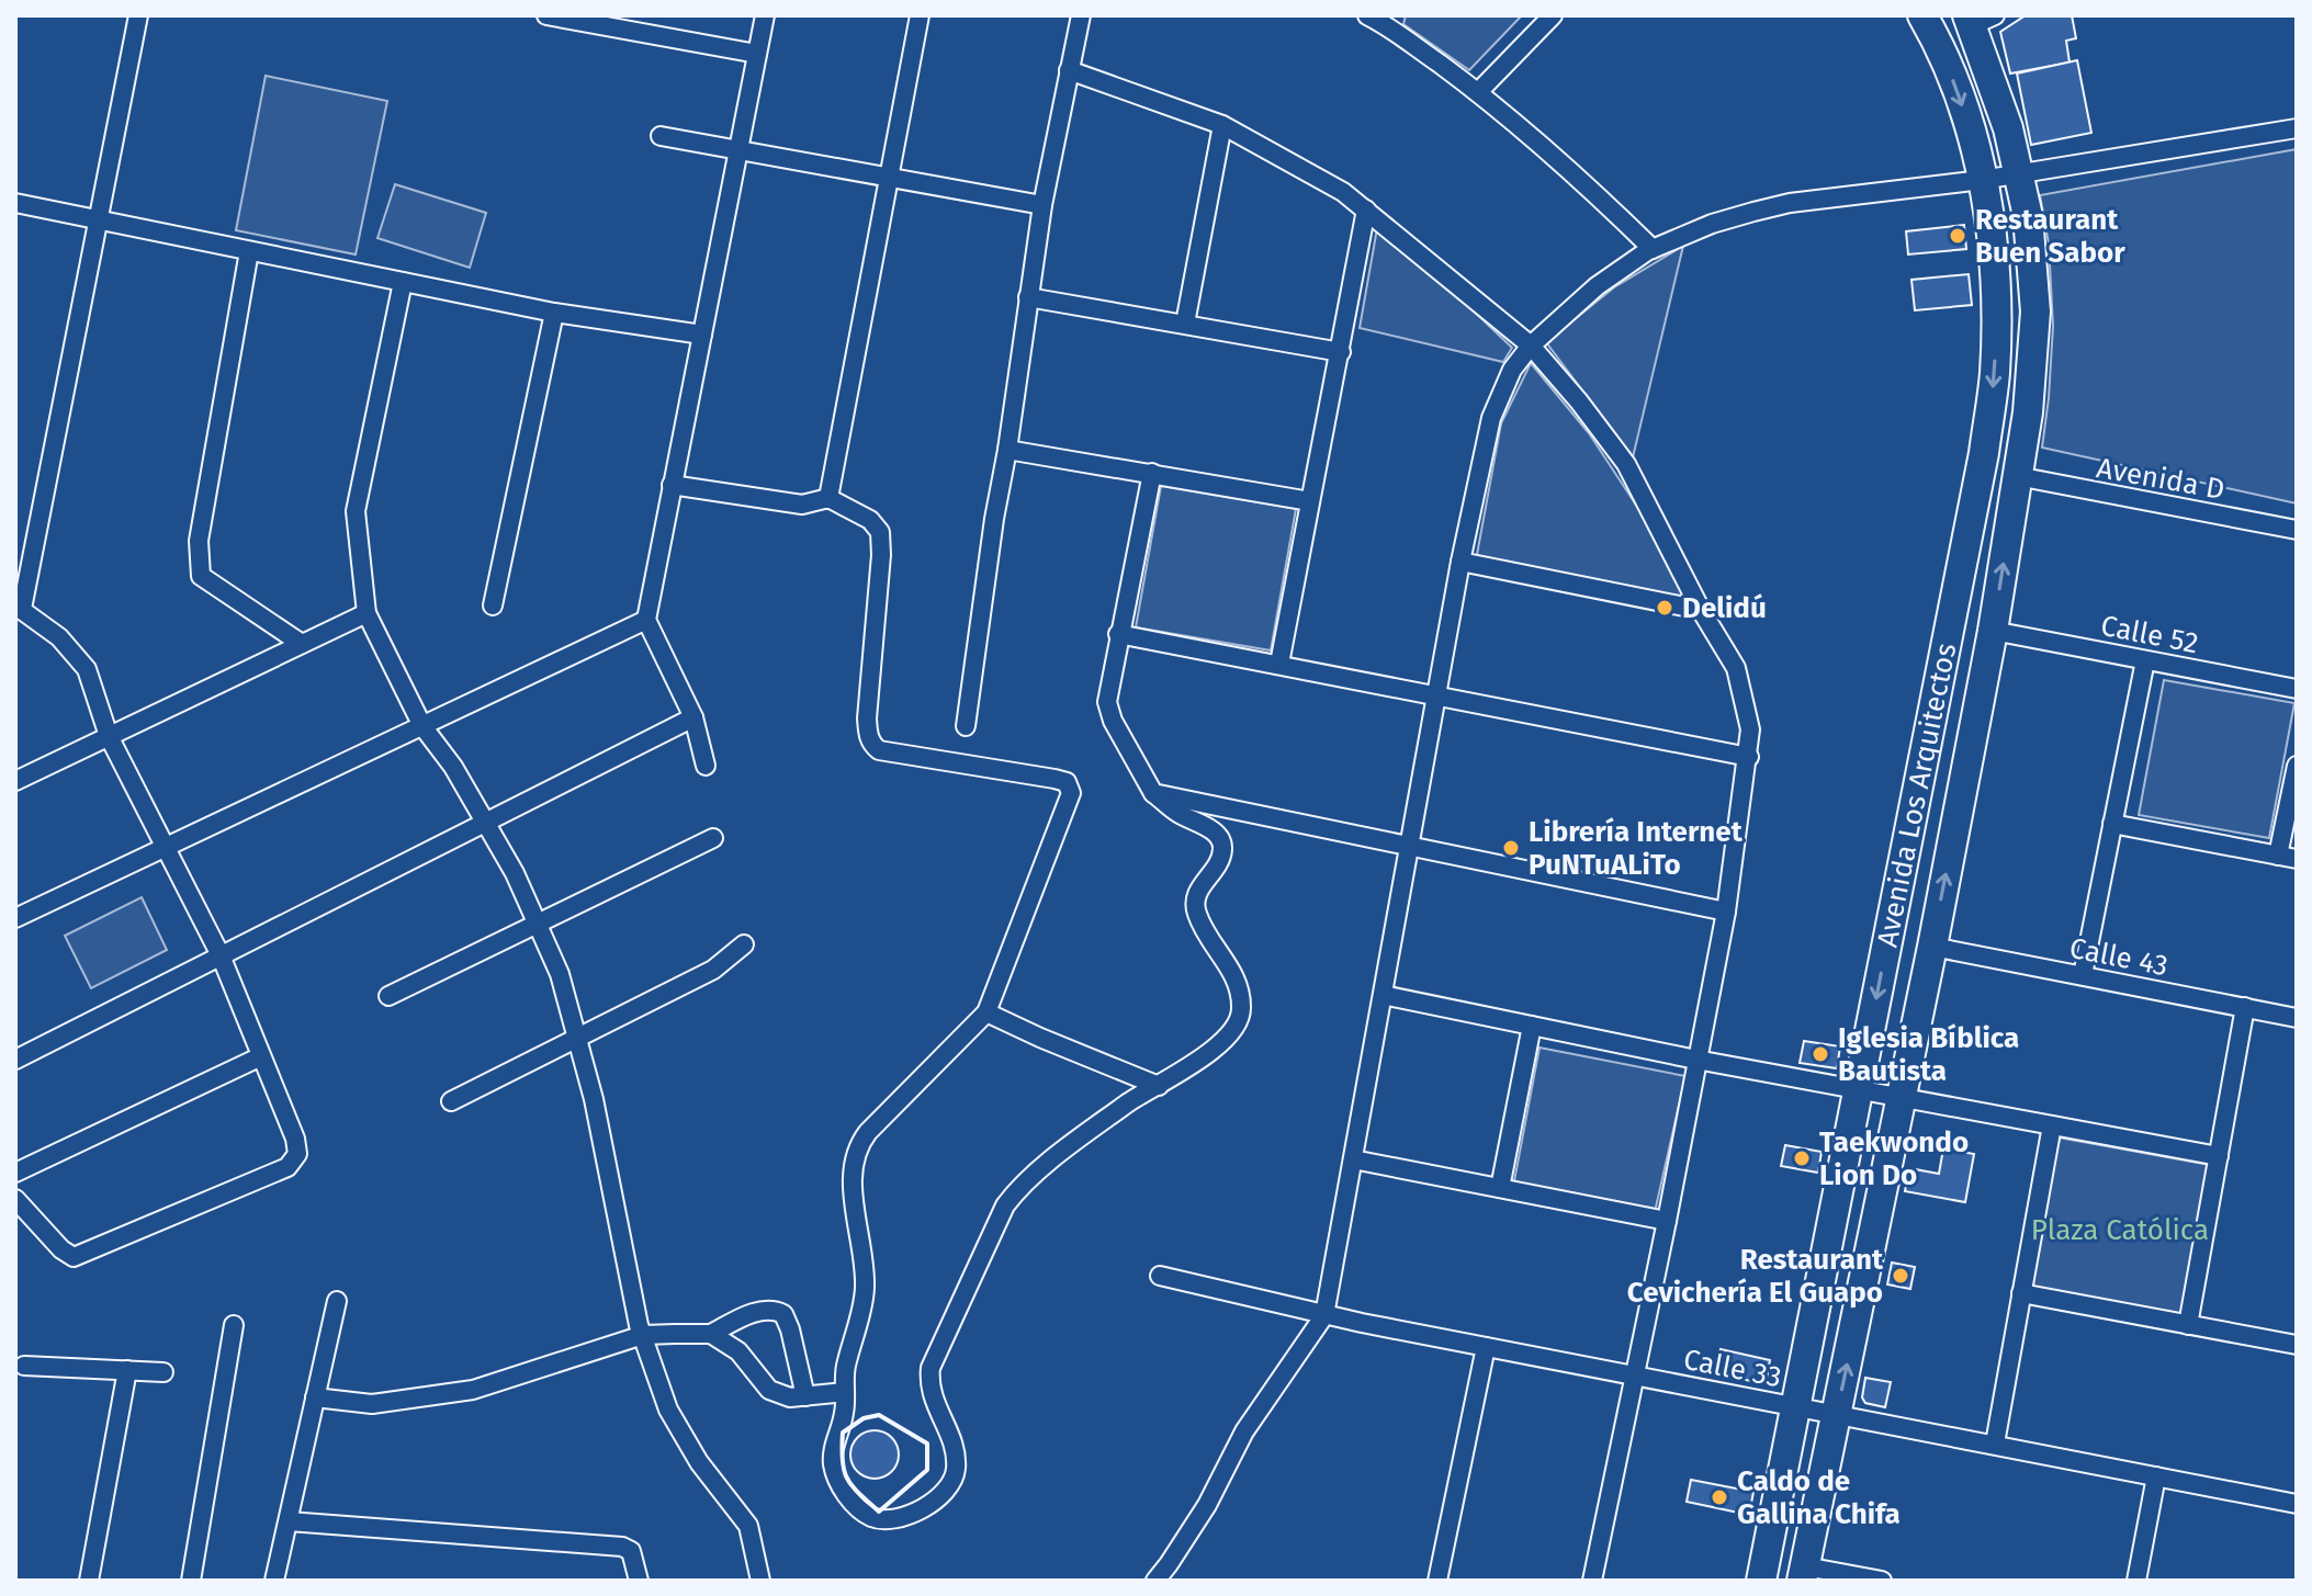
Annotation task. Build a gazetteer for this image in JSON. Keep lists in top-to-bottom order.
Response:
{
  "streets": {
    "main road": ["Avenida Los Arquitectos"],
    "street": [
      "Avenida D",
      "Calle 52",
      "Calle 43",
      "Calle 33"
    ]
  },
  "crossings": [
    ["Avenida D", "Avenida Los Arquitectos"],
    ["Calle 52", "Avenida Los Arquitectos"],
    ["Avenida Los Arquitectos", "Calle 43"],
    ["Avenida Los Arquitectos", "Calle 33"]
  ],
  "parks": ["Plaza Católica"],
  "places": [
    "Restaurant Buen Sabor",
    "Delidú",
    "Librería Internet PuNTuALiTo",
    "Iglesia Bíblica Bautista",
    "Taekwondo Lion Do",
    "Restaurant Cevichería El Guapo",
    "Caldo de Gallina Chifa"
  ]
}
